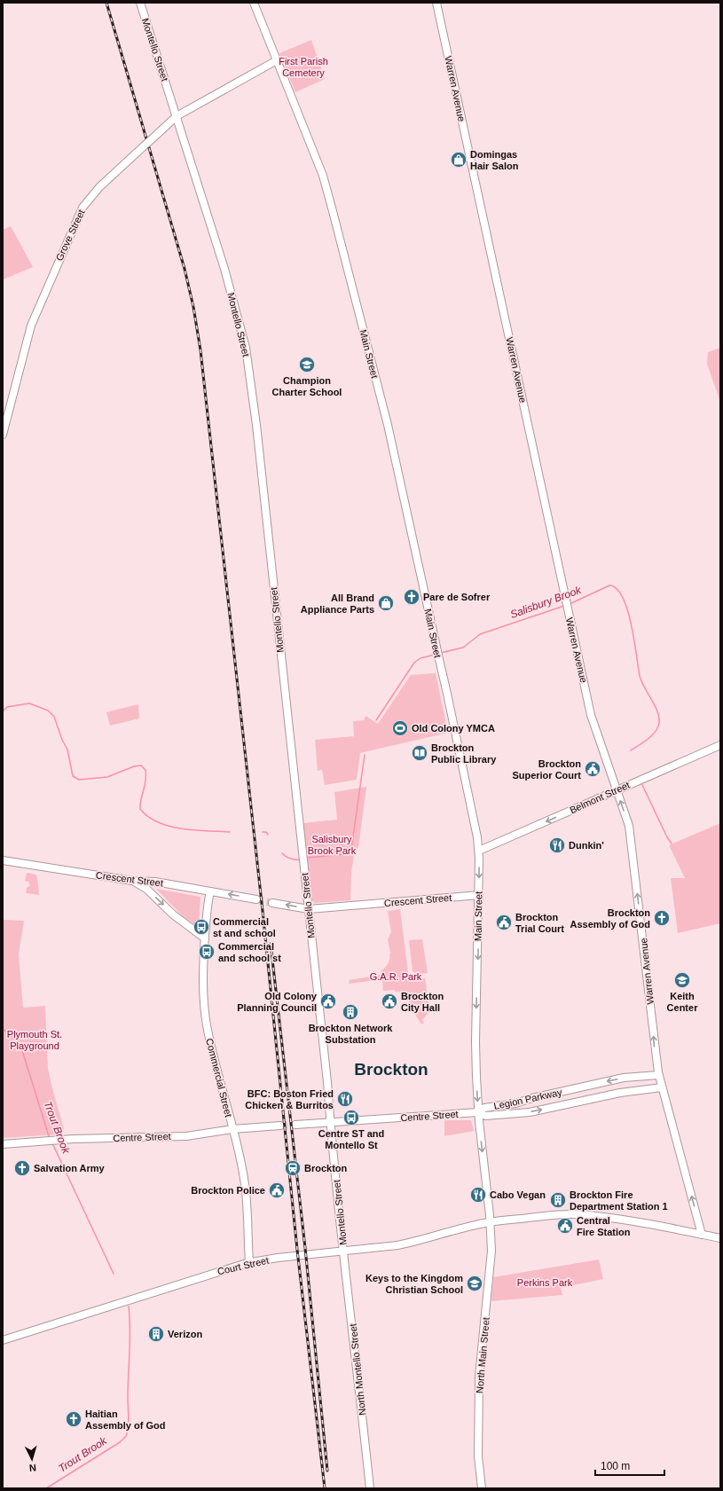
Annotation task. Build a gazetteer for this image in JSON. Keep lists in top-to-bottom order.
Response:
{
  "streets": {
    "main road": [
      "Montello Street",
      "Warren Avenue",
      "Grove Street",
      "Main Street",
      "Belmont Street",
      "Crescent Street",
      "Commercial Street",
      "Legion Parkway",
      "Centre Street",
      "Court Street",
      "North Main Street",
      "North Montello Street"
    ]
  },
  "crossings": [
    ["Montello Street", "Grove Street"],
    ["Montello Street", "Crescent Street"],
    ["Montello Street", "Centre Street"],
    ["Montello Street", "Court Street"],
    ["Montello Street", "North Montello Street"],
    ["Warren Avenue", "Belmont Street"],
    ["Warren Avenue", "Legion Parkway"],
    ["Warren Avenue", "Court Street"],
    ["Grove Street", "Main Street"],
    ["Main Street", "Belmont Street"],
    ["Main Street", "Crescent Street"],
    ["Main Street", "Legion Parkway"],
    ["Main Street", "Centre Street"],
    ["Main Street", "Court Street"],
    ["Main Street", "North Main Street"],
    ["Crescent Street", "Commercial Street"],
    ["Commercial Street", "Centre Street"],
    ["Commercial Street", "Court Street"],
    ["Legion Parkway", "Centre Street"],
    ["Court Street", "North Main Street"],
    ["Court Street", "North Montello Street"]
  ],
  "one_way": ["Belmont Street"],
  "districts": ["Brockton"],
  "water": ["Salisbury Brook", "Trout Brook"],
  "parks": [
    "First Parish Cemetery",
    "Salisbury Brook Park",
    "G.A.R. Park",
    "Plymouth St. Playground",
    "Perkins Park"
  ],
  "places": {
    "shop": ["Domingas Hair Salon", "All Brand Appliance Parts"],
    "school or university": ["Champion Charter School", "Keith Center", "Keys to the Kingdom Christian School"],
    "church": [
      "Pare de Sofrer",
      "Brockton Assembly of God",
      "Salvation Army",
      "Haitian Assembly of God"
    ],
    "sports": ["Old Colony YMCA"],
    "library": ["Brockton Public Library"],
    "public building": [
      "Brockton Superior Court",
      "Brockton Trial Court",
      "Old Colony Planning Council",
      "Brockton City Hall",
      "Brockton Police",
      "Central Fire Station"
    ],
    "restaurant": ["Dunkin'", "BFC: Boston Fried Chicken & Burritos", "Cabo Vegan"],
    "bus stop": ["Commercial st and school", "Commercial and school st", "Centre ST and Montello St"],
    "building": ["Brockton Network Substation", "Brockton Fire Department Station 1", "Verizon"],
    "station": ["Brockton"]
  },
  "scale_bar": "100 m",
  "north": "bottom"
}
